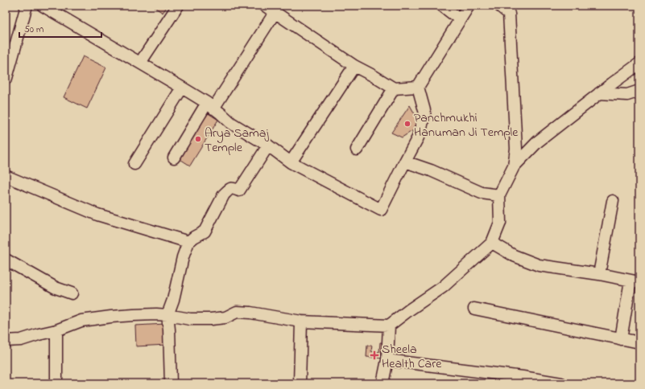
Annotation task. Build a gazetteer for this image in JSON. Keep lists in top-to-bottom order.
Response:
{
  "places": {
    "other": ["Panchmukhi Hanuman Ji Temple", "Arya Samaj Temple"],
    "health": ["Sheela Health Care"]
  },
  "scale_bar": "50 m"
}
